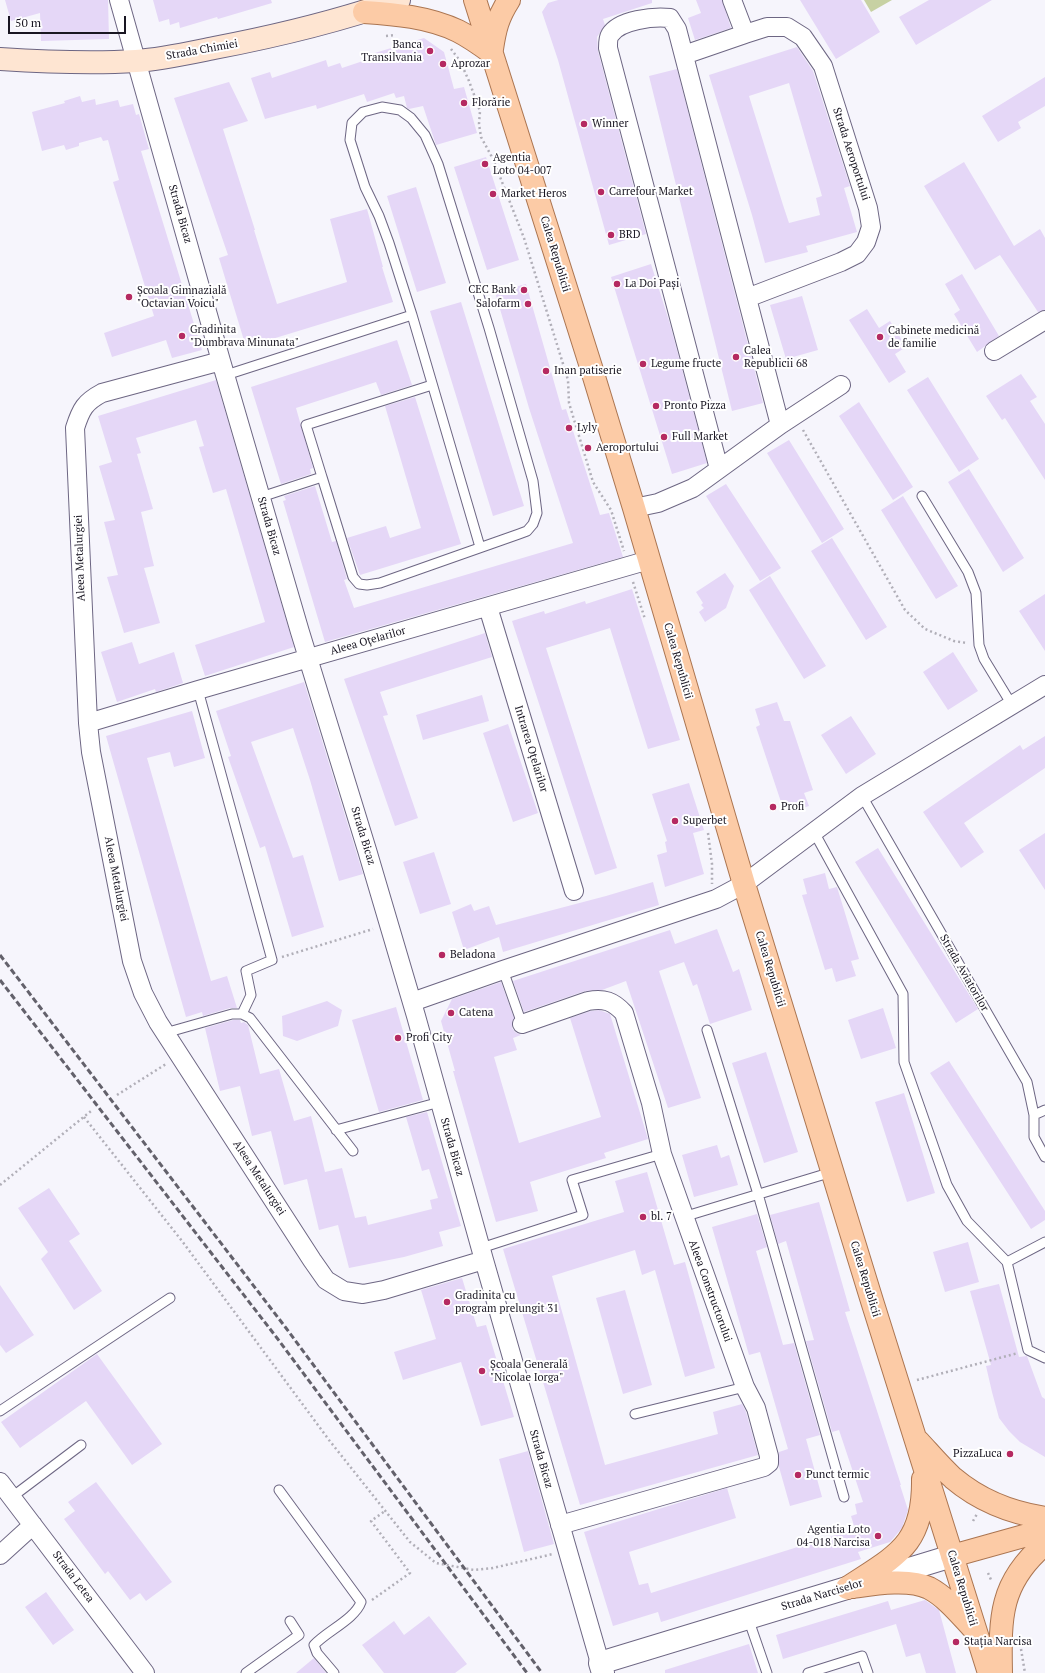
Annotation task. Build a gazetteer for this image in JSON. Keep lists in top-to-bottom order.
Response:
{
  "streets": {
    "main road": ["Strada Chimiei", "Calea Republicii", "Strada Narciselor"],
    "street": [
      "Strada Aeroportului",
      "Strada Bicaz",
      "Aleea Metalurgiei",
      "Aleea Oțelarilor",
      "Intrarea Oțelarilor",
      "Aleea Constructorului",
      "Strada Letea"
    ],
    "lane": ["Strada Aviatorilor"]
  },
  "crossings": [
    ["Strada Chimiei", "Strada Bicaz"],
    ["Strada Bicaz", "Aleea Metalurgiei"],
    ["Strada Bicaz", "Aleea Oțelarilor"],
    ["Strada Bicaz", "Aleea Constructorului"],
    ["Strada Bicaz", "Strada Narciselor"],
    ["Calea Republicii", "Aleea Oțelarilor"],
    ["Calea Republicii", "Strada Narciselor"],
    ["Aleea Metalurgiei", "Aleea Oțelarilor"],
    ["Aleea Oțelarilor", "Intrarea Oțelarilor"]
  ],
  "places": [
    "Banca Transilvania",
    "Aprozar",
    "Florărie",
    "Winner",
    "Agentia Loto 04-007",
    "Carrefour Market",
    "Market Heros",
    "BRD",
    "La Doi Pași",
    "CEC Bank",
    "Școala Gimnazială \"Octavian Voicu\"",
    "Salofarm",
    "Gradinita \"Dumbrava Minunata\"",
    "Cabinete medicină de familie",
    "Calea Republicii 68",
    "Legume fructe",
    "Inan patiserie",
    "Pronto Pizza",
    "Lyly",
    "Full Market",
    "Aeroportului",
    "Profi",
    "Superbet",
    "Beladona",
    "Catena",
    "Profi City",
    "bl. 7",
    "Gradinita cu program prelungit 31",
    "Școala Generală \"Nicolae Iorga\"",
    "PizzaLuca",
    "Punct termic",
    "Agentia Loto 04-018 Narcisa",
    "Stația Narcisa"
  ],
  "scale_bar": "50 m"
}
